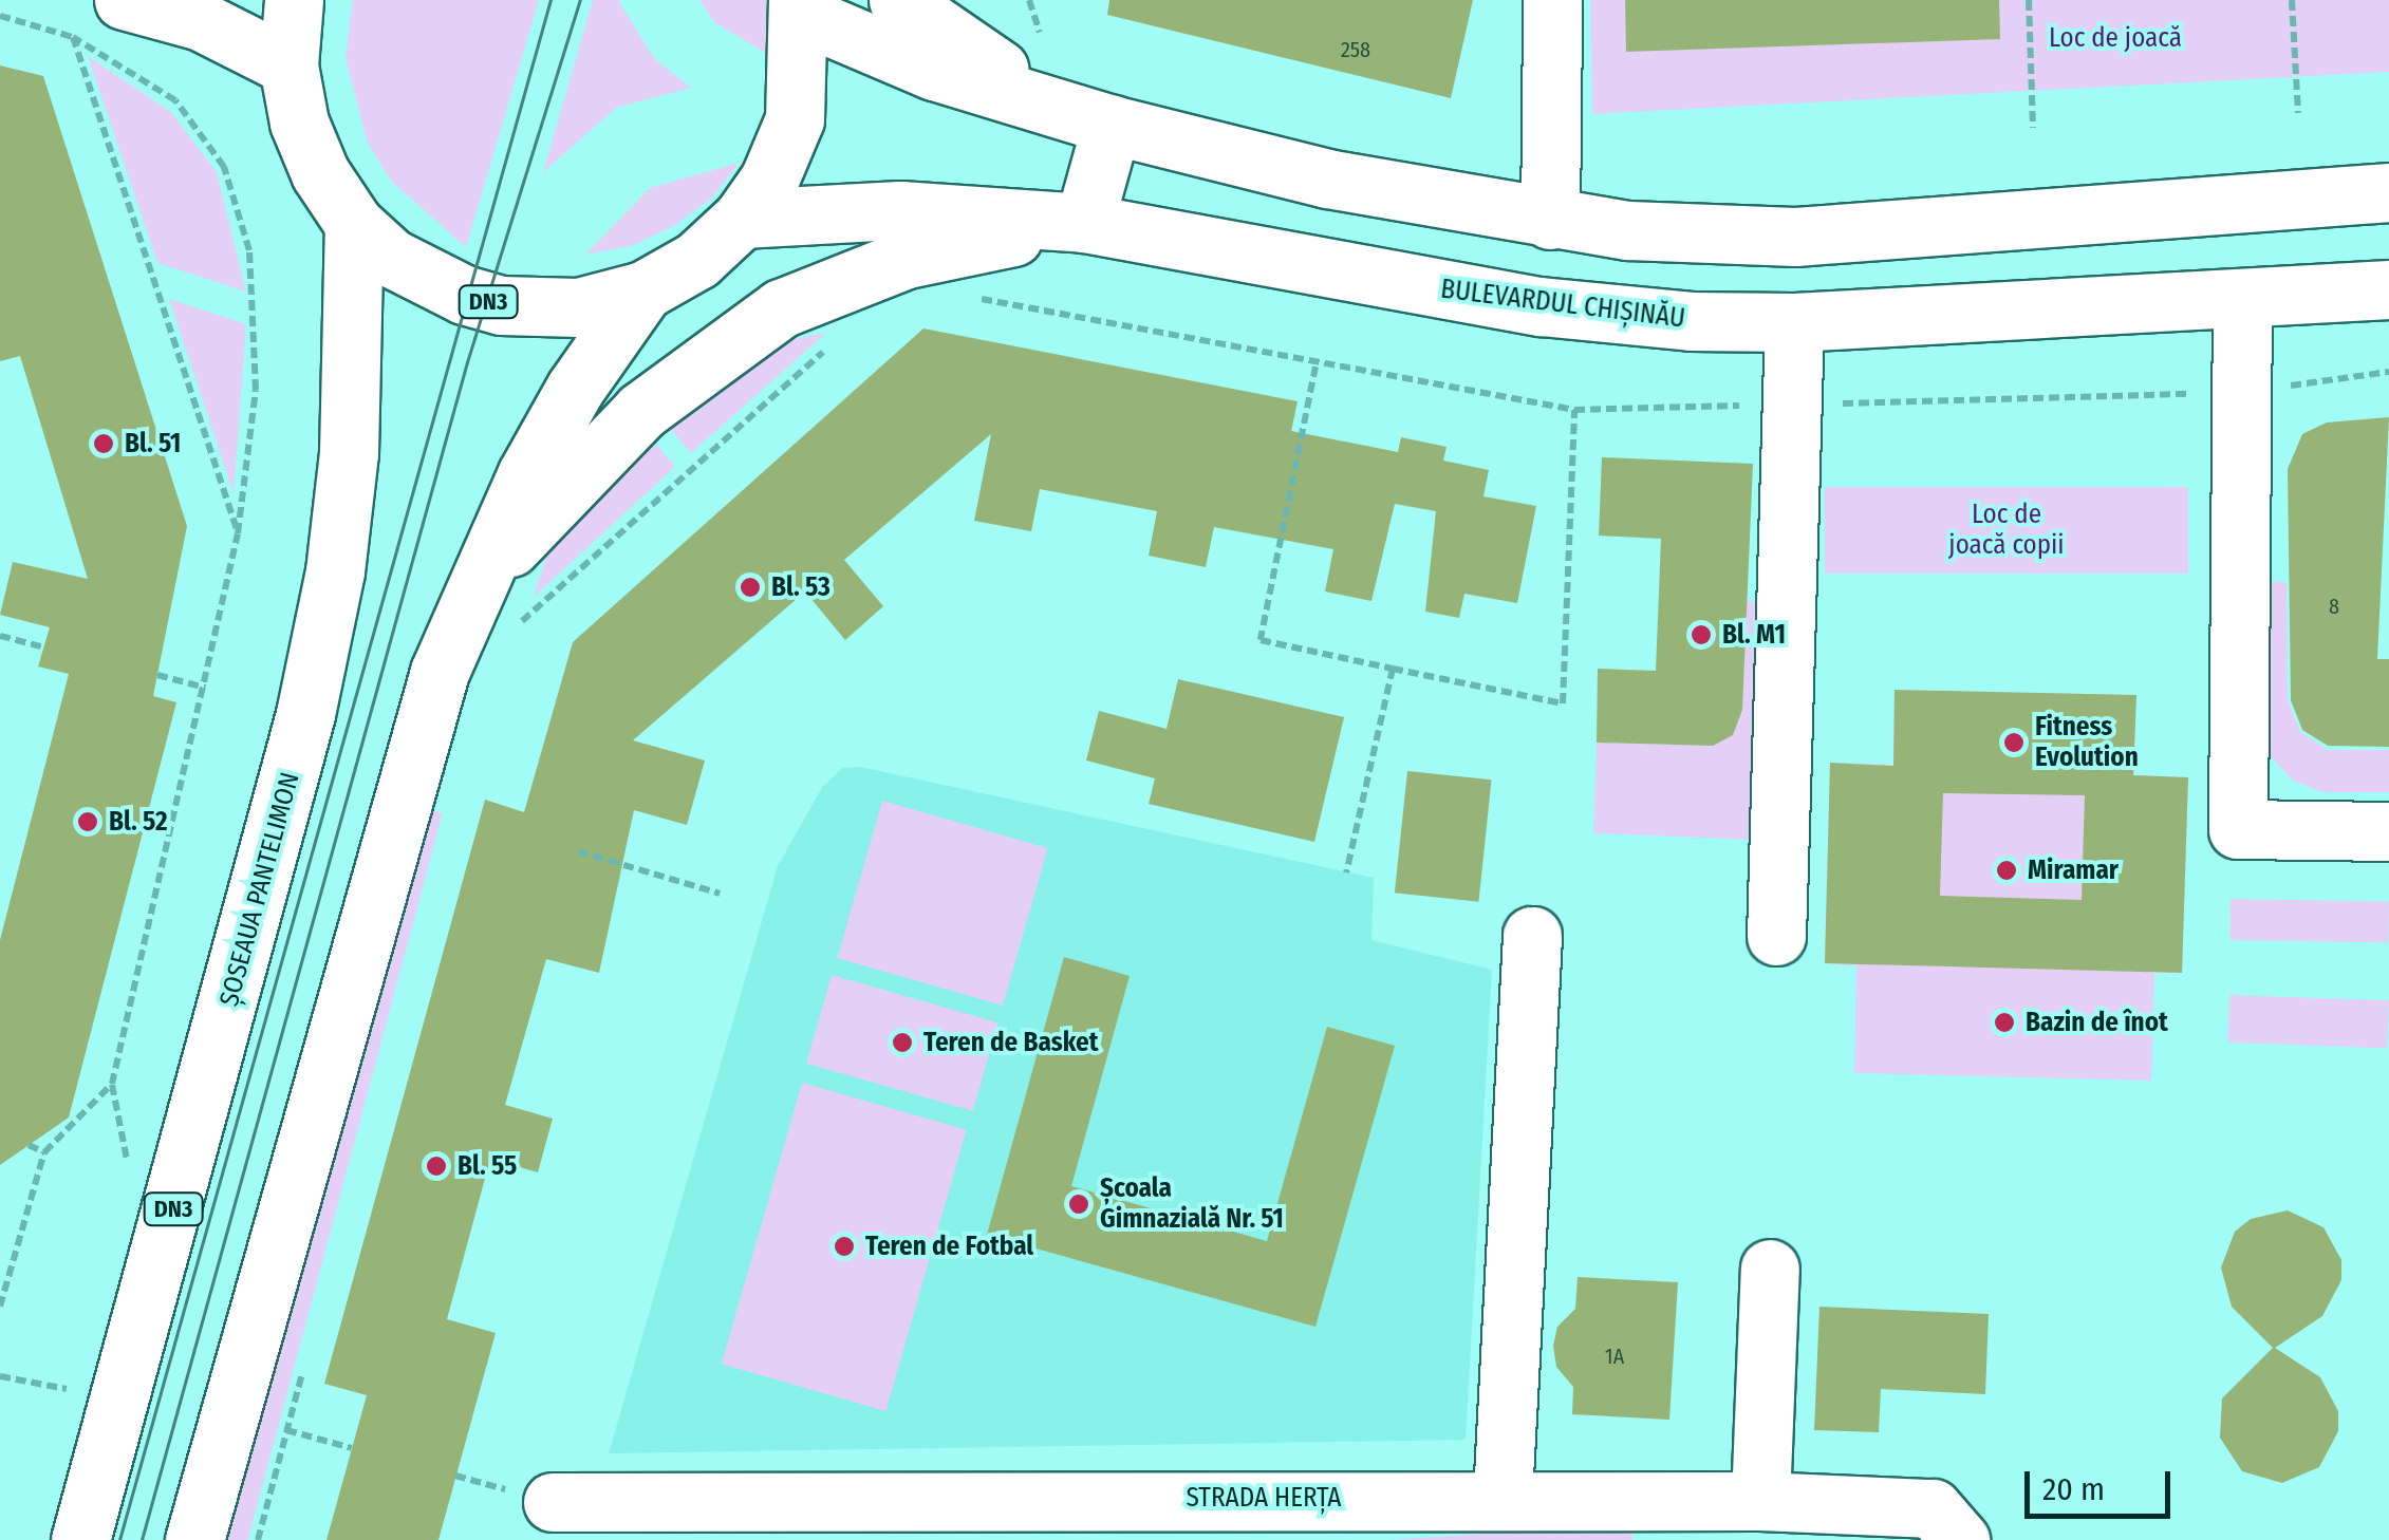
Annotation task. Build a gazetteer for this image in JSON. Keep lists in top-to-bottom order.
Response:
{
  "streets": {
    "main road": [
      "DN3",
      "BULEVARDUL CHIȘINĂU",
      "ȘOSEAUA PANTELIMON",
      "STRADA HERȚA"
    ]
  },
  "crossings": [
    ["DN3", "BULEVARDUL CHIȘINĂU"],
    ["DN3", "ȘOSEAUA PANTELIMON"]
  ],
  "parks": ["Loc de joacă", "Loc de joacă copii"],
  "places": [
    "Bl. 51",
    "Bl. 53",
    "Bl. M1",
    "Fitness Evolution",
    "Bl. 52",
    "Miramar",
    "Bazin de înot",
    "Teren de Basket",
    "Bl. 55",
    "Școala Gimnazială Nr. 51",
    "Teren de Fotbal"
  ],
  "house_numbers": ["258", "8", "1A"],
  "scale_bar": "20 m"
}
